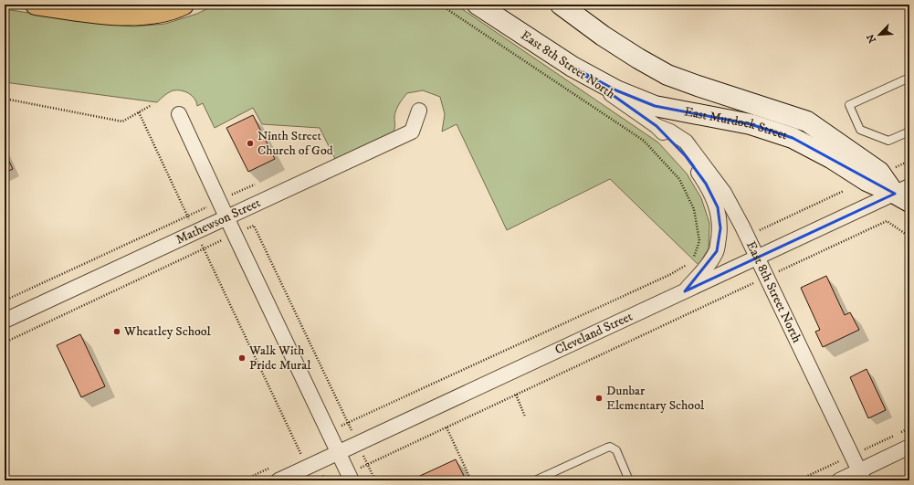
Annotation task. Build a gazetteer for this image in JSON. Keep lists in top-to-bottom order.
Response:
{
  "streets": {
    "street": [
      "East 8th Street North",
      "East Murdock Street",
      "Mathewson Street",
      "Cleveland Street"
    ]
  },
  "crossings": [
    ["East 8th Street North", "East Murdock Street"],
    ["East 8th Street North", "Cleveland Street"],
    ["East Murdock Street", "Cleveland Street"]
  ],
  "places": [
    "Ninth Street Church of God",
    "Wheatley School",
    "Walk With Pride Mural",
    "Dunbar Elementary School"
  ],
  "north": "bottom left"
}
